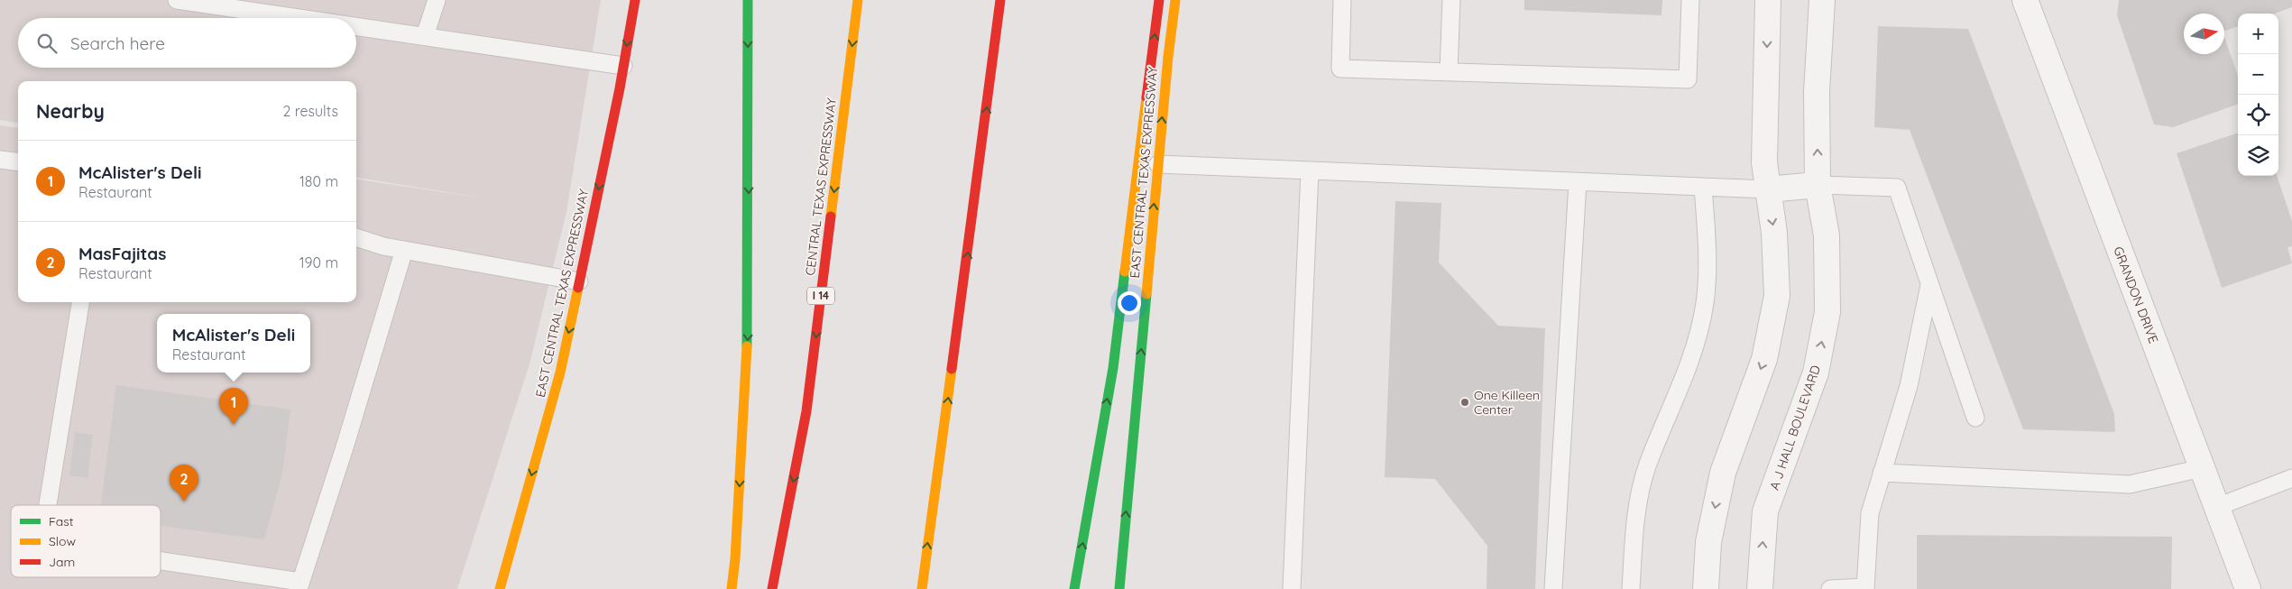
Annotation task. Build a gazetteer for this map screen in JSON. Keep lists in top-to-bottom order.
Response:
{
  "streets": {
    "main road": ["EAST CENTRAL TEXAS EXPRESSWAY", "CENTRAL TEXAS EXPRESSWAY", "I 14"],
    "street": ["GRANDON DRIVE", "A J HALL BOULEVARD"]
  },
  "places": ["One Killeen Center"],
  "legend": ["Fast", "Slow", "Jam"],
  "north": "right",
  "page": {
    "map_buttons": ["+", "−"],
    "search": "Search here",
    "heading": ["Nearby", "2 results"],
    "list": [
      {
        "mark": "1",
        "name": "McAlister's Deli",
        "note": "Restaurant",
        "value": "180 m"
      },
      {
        "mark": "2",
        "name": "MasFajitas",
        "note": "Restaurant",
        "value": "190 m"
      }
    ],
    "popup": ["McAlister's Deli", "Restaurant"],
    "pins": ["1", "2"]
  }
}
